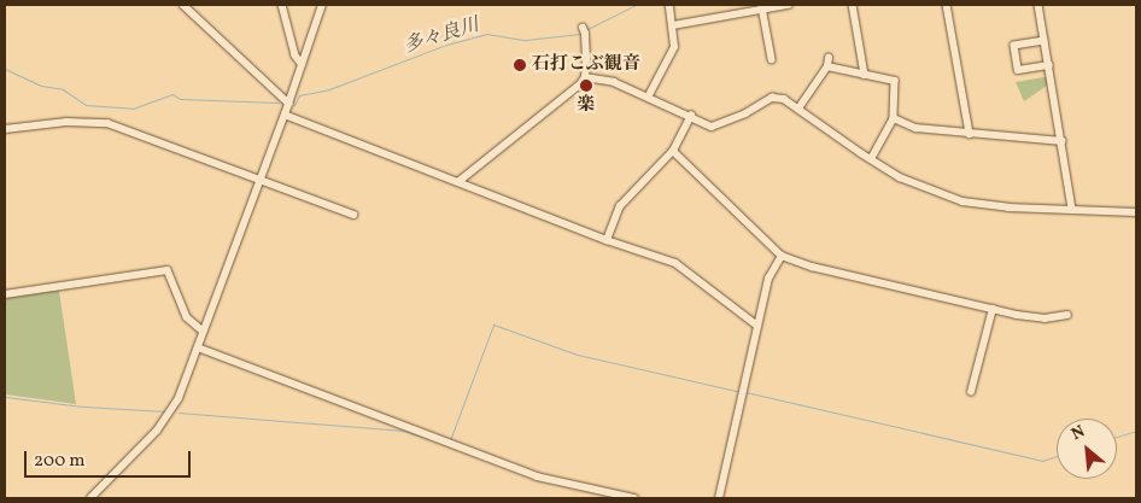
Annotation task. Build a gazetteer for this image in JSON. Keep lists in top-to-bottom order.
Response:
{
  "water": ["多々良川"],
  "places": ["石打こぶ観音", "楽"],
  "scale_bar": "200 m",
  "north": "top left"
}
